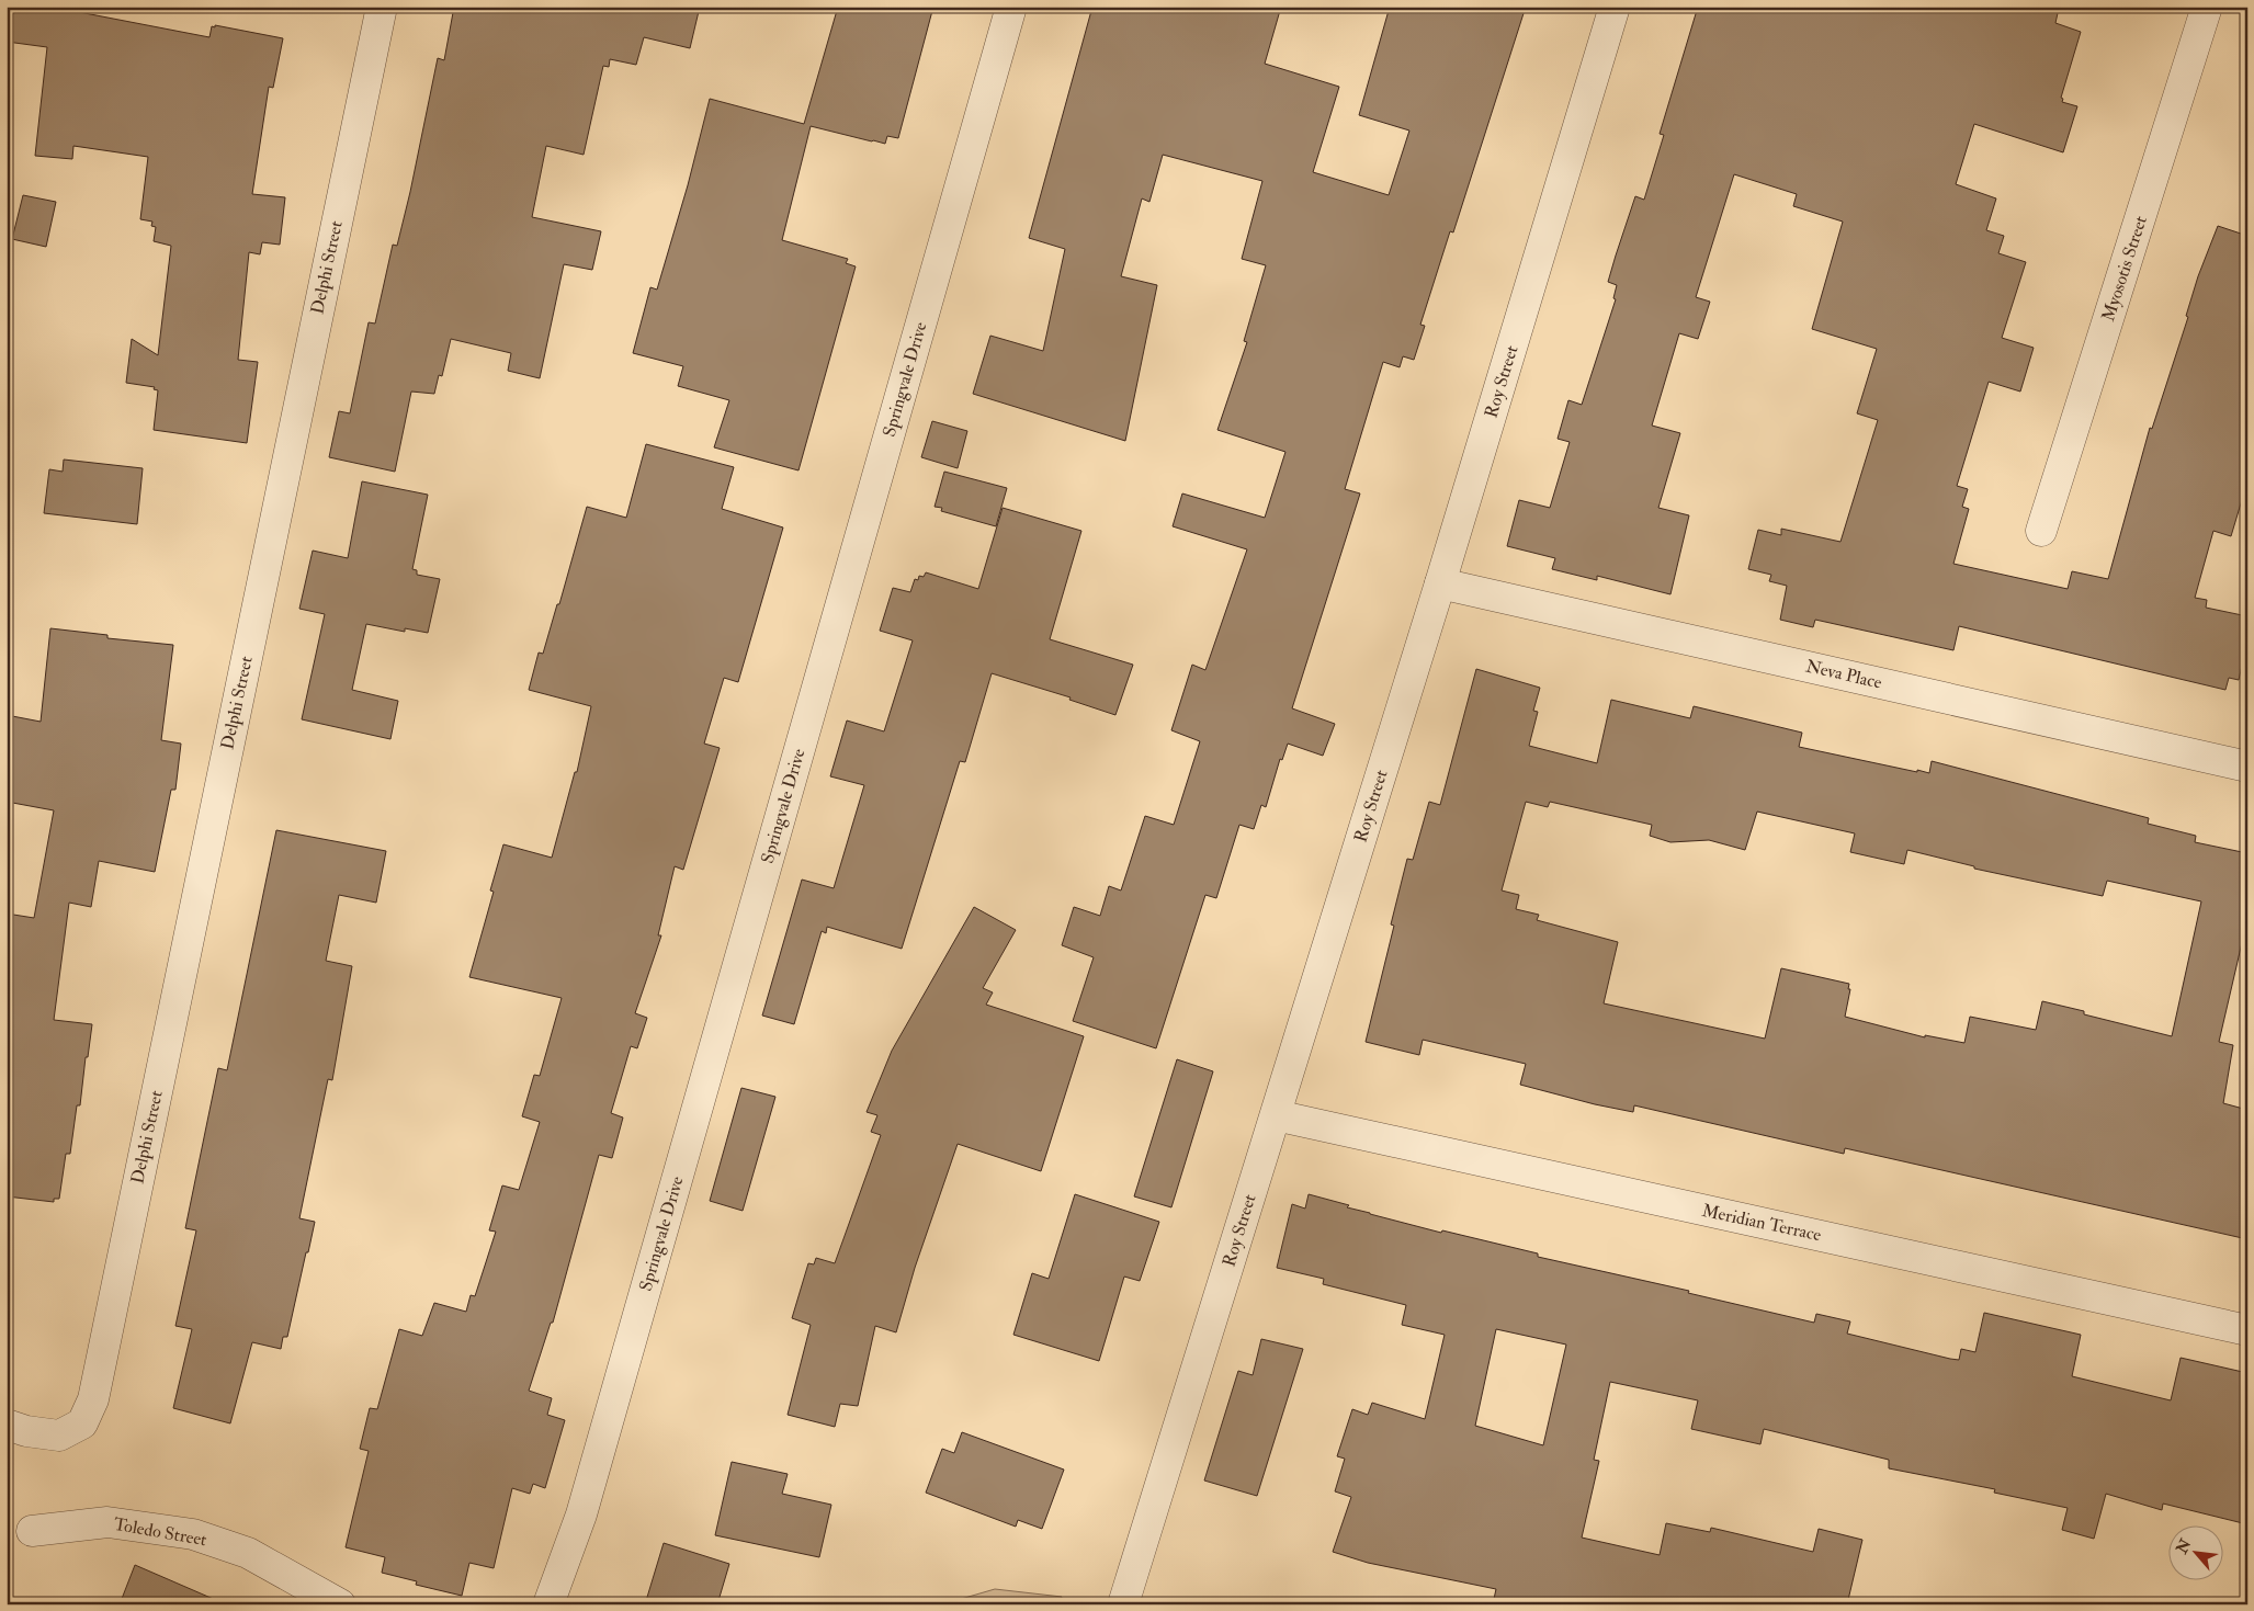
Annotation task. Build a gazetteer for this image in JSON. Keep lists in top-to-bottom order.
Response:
{
  "streets": {
    "street": [
      "Delphi Street",
      "Myosotis Street",
      "Springvale Drive",
      "Roy Street",
      "Neva Place",
      "Meridian Terrace",
      "Toledo Street"
    ]
  },
  "crossings": [
    ["Roy Street", "Neva Place"],
    ["Roy Street", "Meridian Terrace"]
  ],
  "north": "top left"
}
